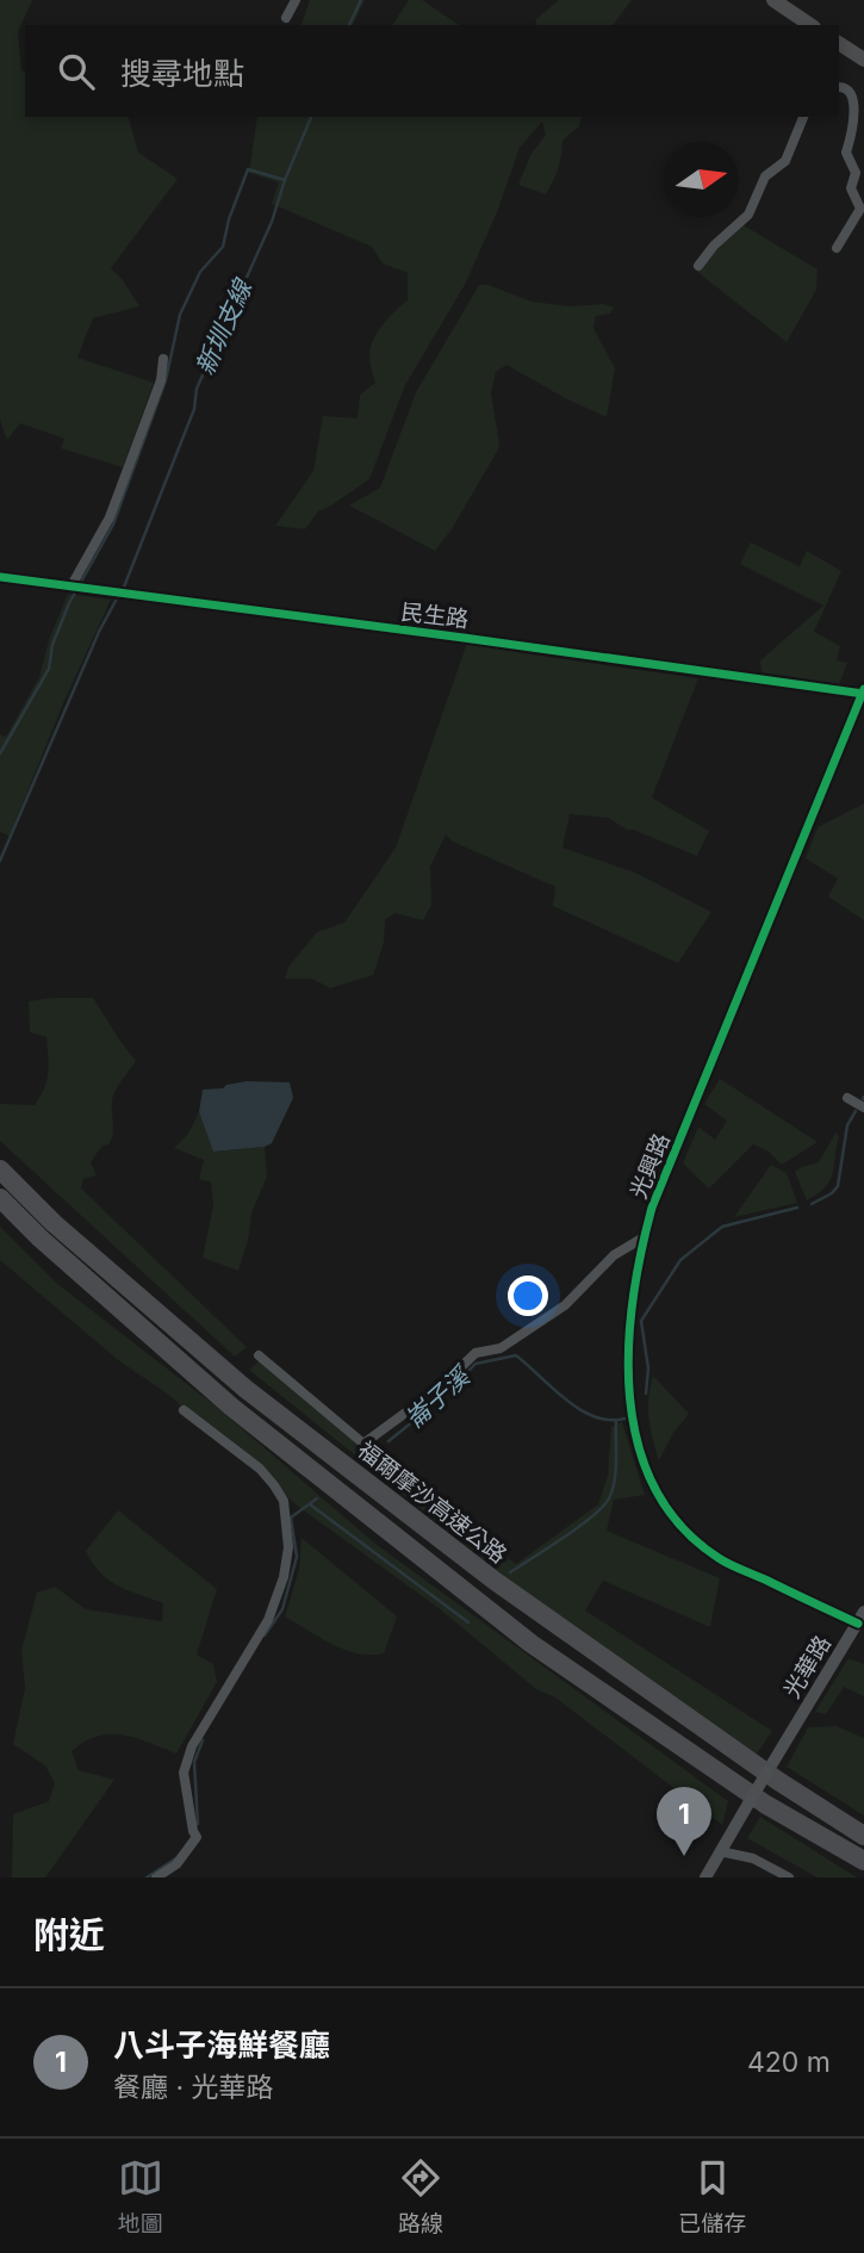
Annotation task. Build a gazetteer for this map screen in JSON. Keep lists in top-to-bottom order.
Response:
{
  "streets": {
    "highway": ["福爾摩沙高速公路"],
    "street": ["民生路", "光興路", "光華路"]
  },
  "crossings": [
    ["民生路", "光興路"],
    ["光興路", "光華路"]
  ],
  "water": ["新圳支線", "崙子溪"],
  "north": "right",
  "page": {
    "search": "搜尋地點",
    "pins": "1",
    "heading": "附近",
    "list": [
      {
        "mark": "1",
        "name": "八斗子海鮮餐廳",
        "note": "餐廳 · 光華路",
        "value": "420 m"
      }
    ],
    "nav": ["地圖", "路線", "已儲存"]
  }
}
